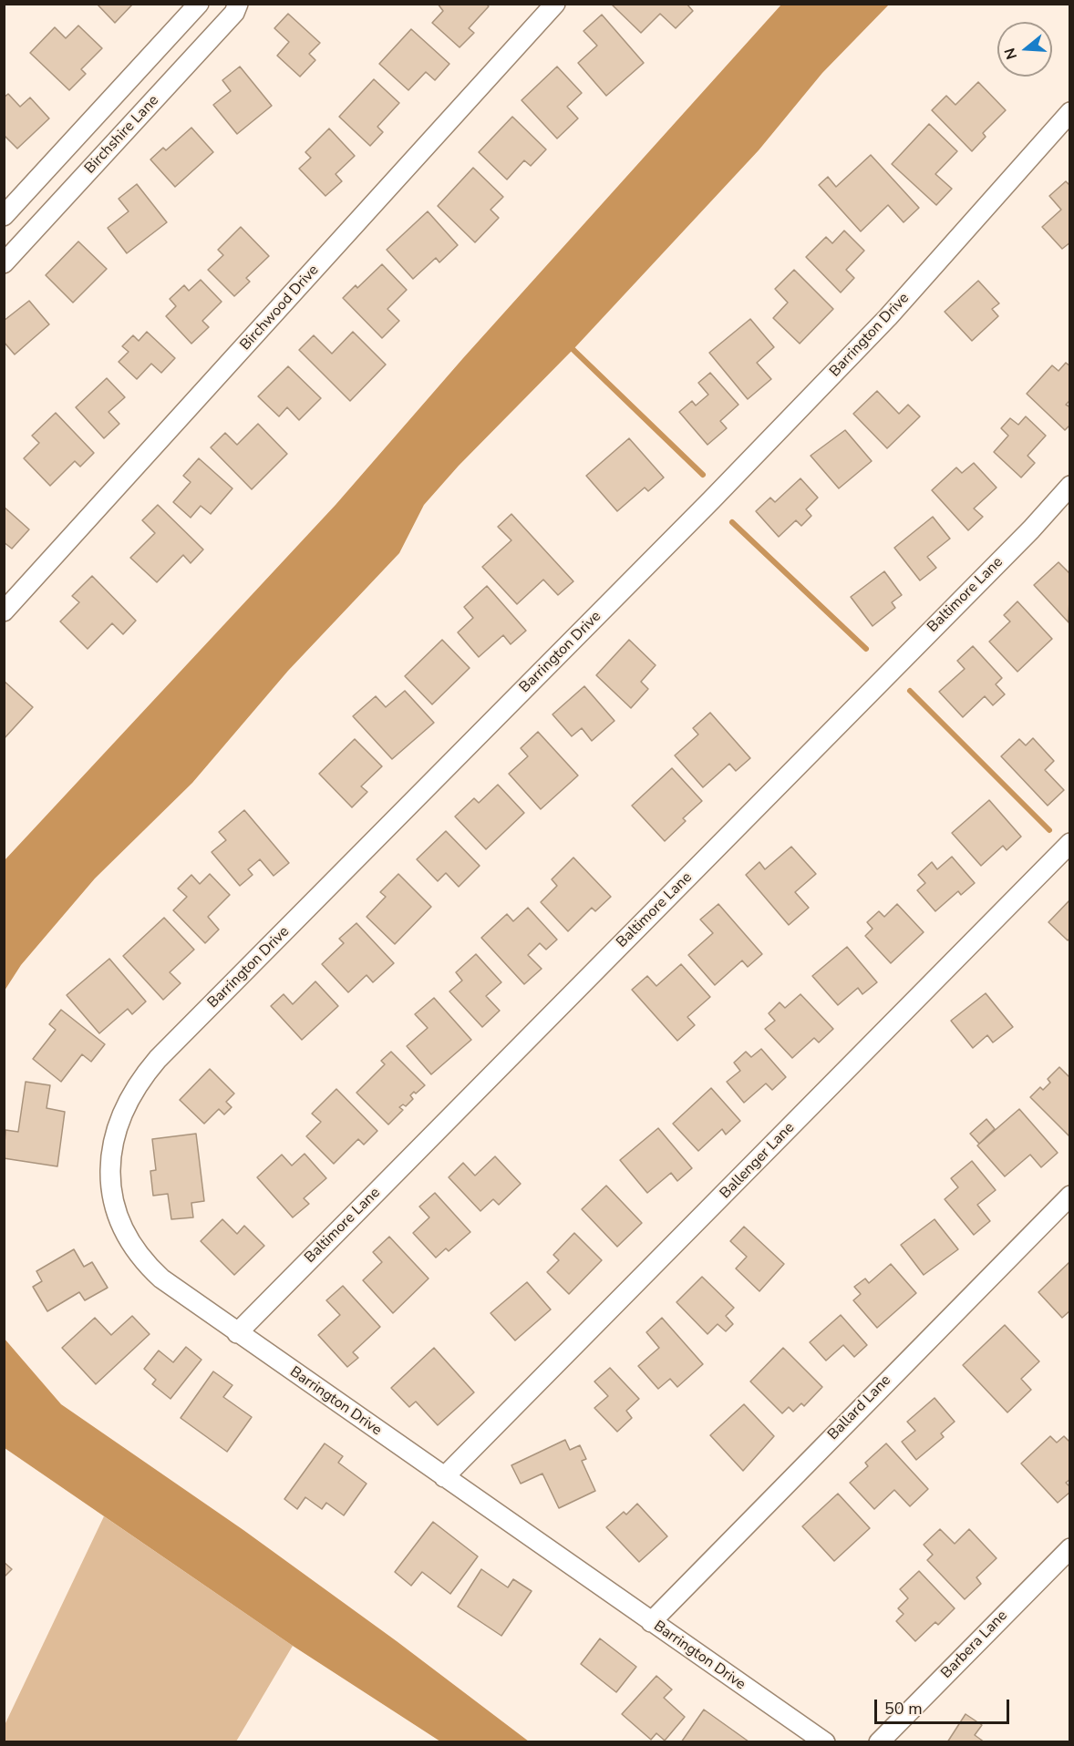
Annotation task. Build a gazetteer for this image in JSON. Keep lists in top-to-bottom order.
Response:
{
  "streets": {
    "street": [
      "Birchshire Lane",
      "Birchwood Drive",
      "Barrington Drive",
      "Baltimore Lane",
      "Ballenger Lane",
      "Ballard Lane",
      "Barbera Lane"
    ]
  },
  "crossings": [
    ["Barrington Drive", "Baltimore Lane"],
    ["Barrington Drive", "Ballenger Lane"],
    ["Barrington Drive", "Ballard Lane"]
  ],
  "scale_bar": "50 m",
  "north": "left"
}
